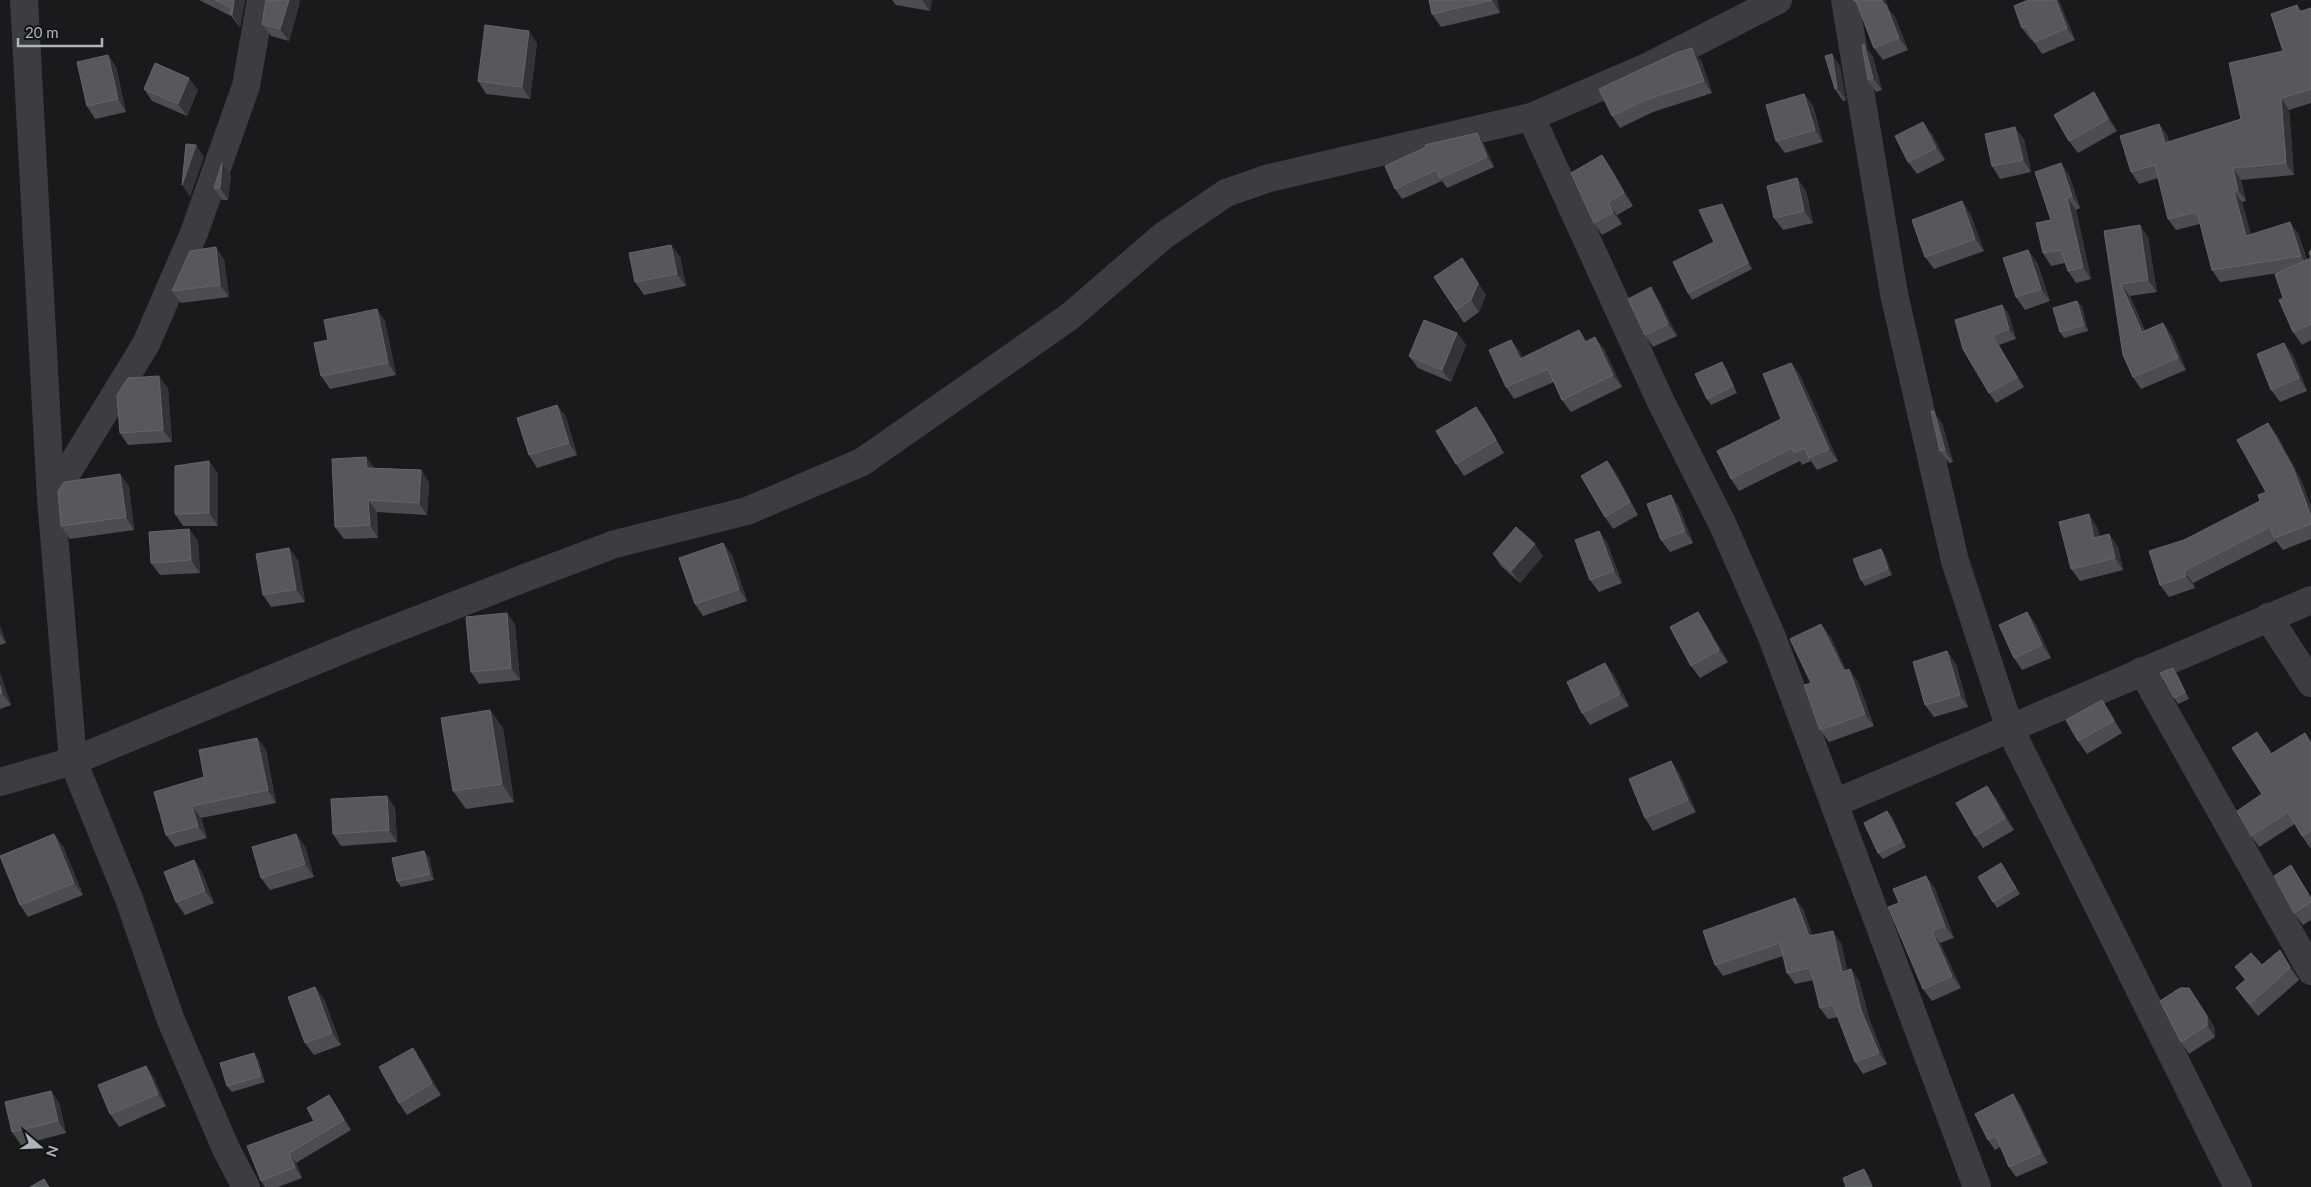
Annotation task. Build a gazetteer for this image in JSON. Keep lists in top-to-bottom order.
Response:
{
  "scale_bar": "20 m",
  "north": "right"
}
